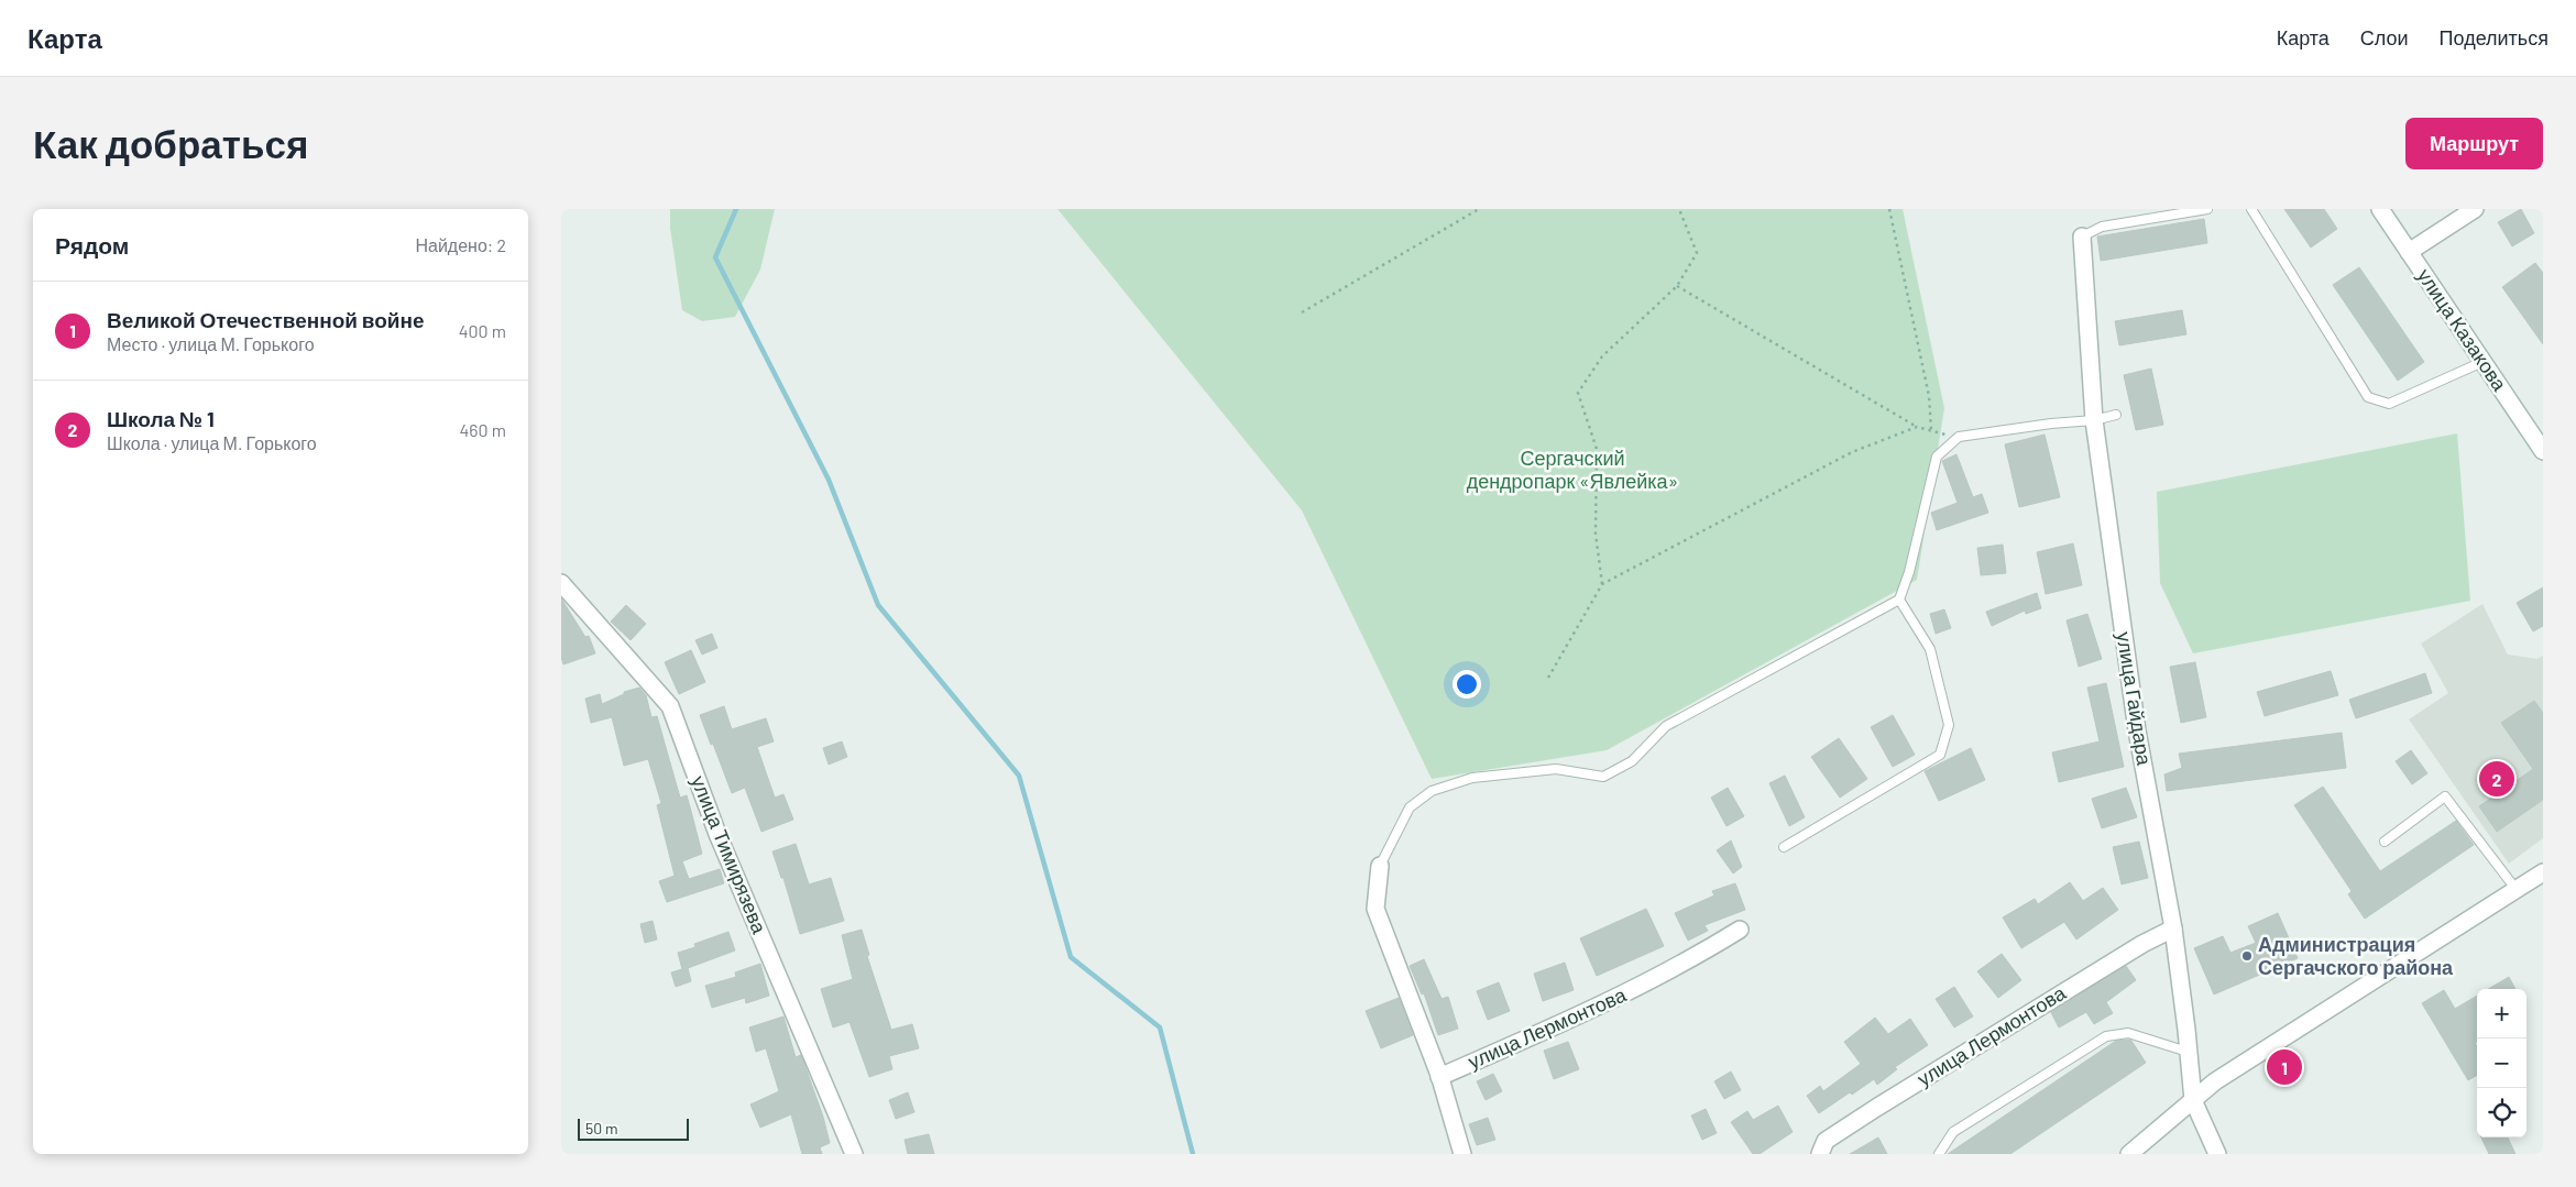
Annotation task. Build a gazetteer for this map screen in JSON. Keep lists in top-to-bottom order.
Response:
{
  "streets": {
    "street": [
      "улица Казакова",
      "улица Гайдара",
      "улица Тимирязева",
      "улица Лермонтова"
    ]
  },
  "crossings": [
    ["улица Гайдара", "улица Лермонтова"]
  ],
  "parks": ["Сергачский дендропарк «Явлейка»"],
  "places": ["Администрация Сергачского района"],
  "scale_bar": "50 m",
  "page": {
    "header": "Карта",
    "nav": ["Карта", "Слои", "Поделиться"],
    "buttons": "Маршрут",
    "title": "Как добраться",
    "heading": ["Рядом", "Найдено: 2"],
    "list": [
      {
        "mark": "1",
        "name": "Великой Отечественной войне",
        "note": "Место · улица М. Горького",
        "value": "400 m"
      },
      {
        "mark": "2",
        "name": "Школа № 1",
        "note": "Школа · улица М. Горького",
        "value": "460 m"
      }
    ],
    "pins": ["2", "1"],
    "map_buttons": ["+", "−"],
    "scale": "50 m"
  }
}
